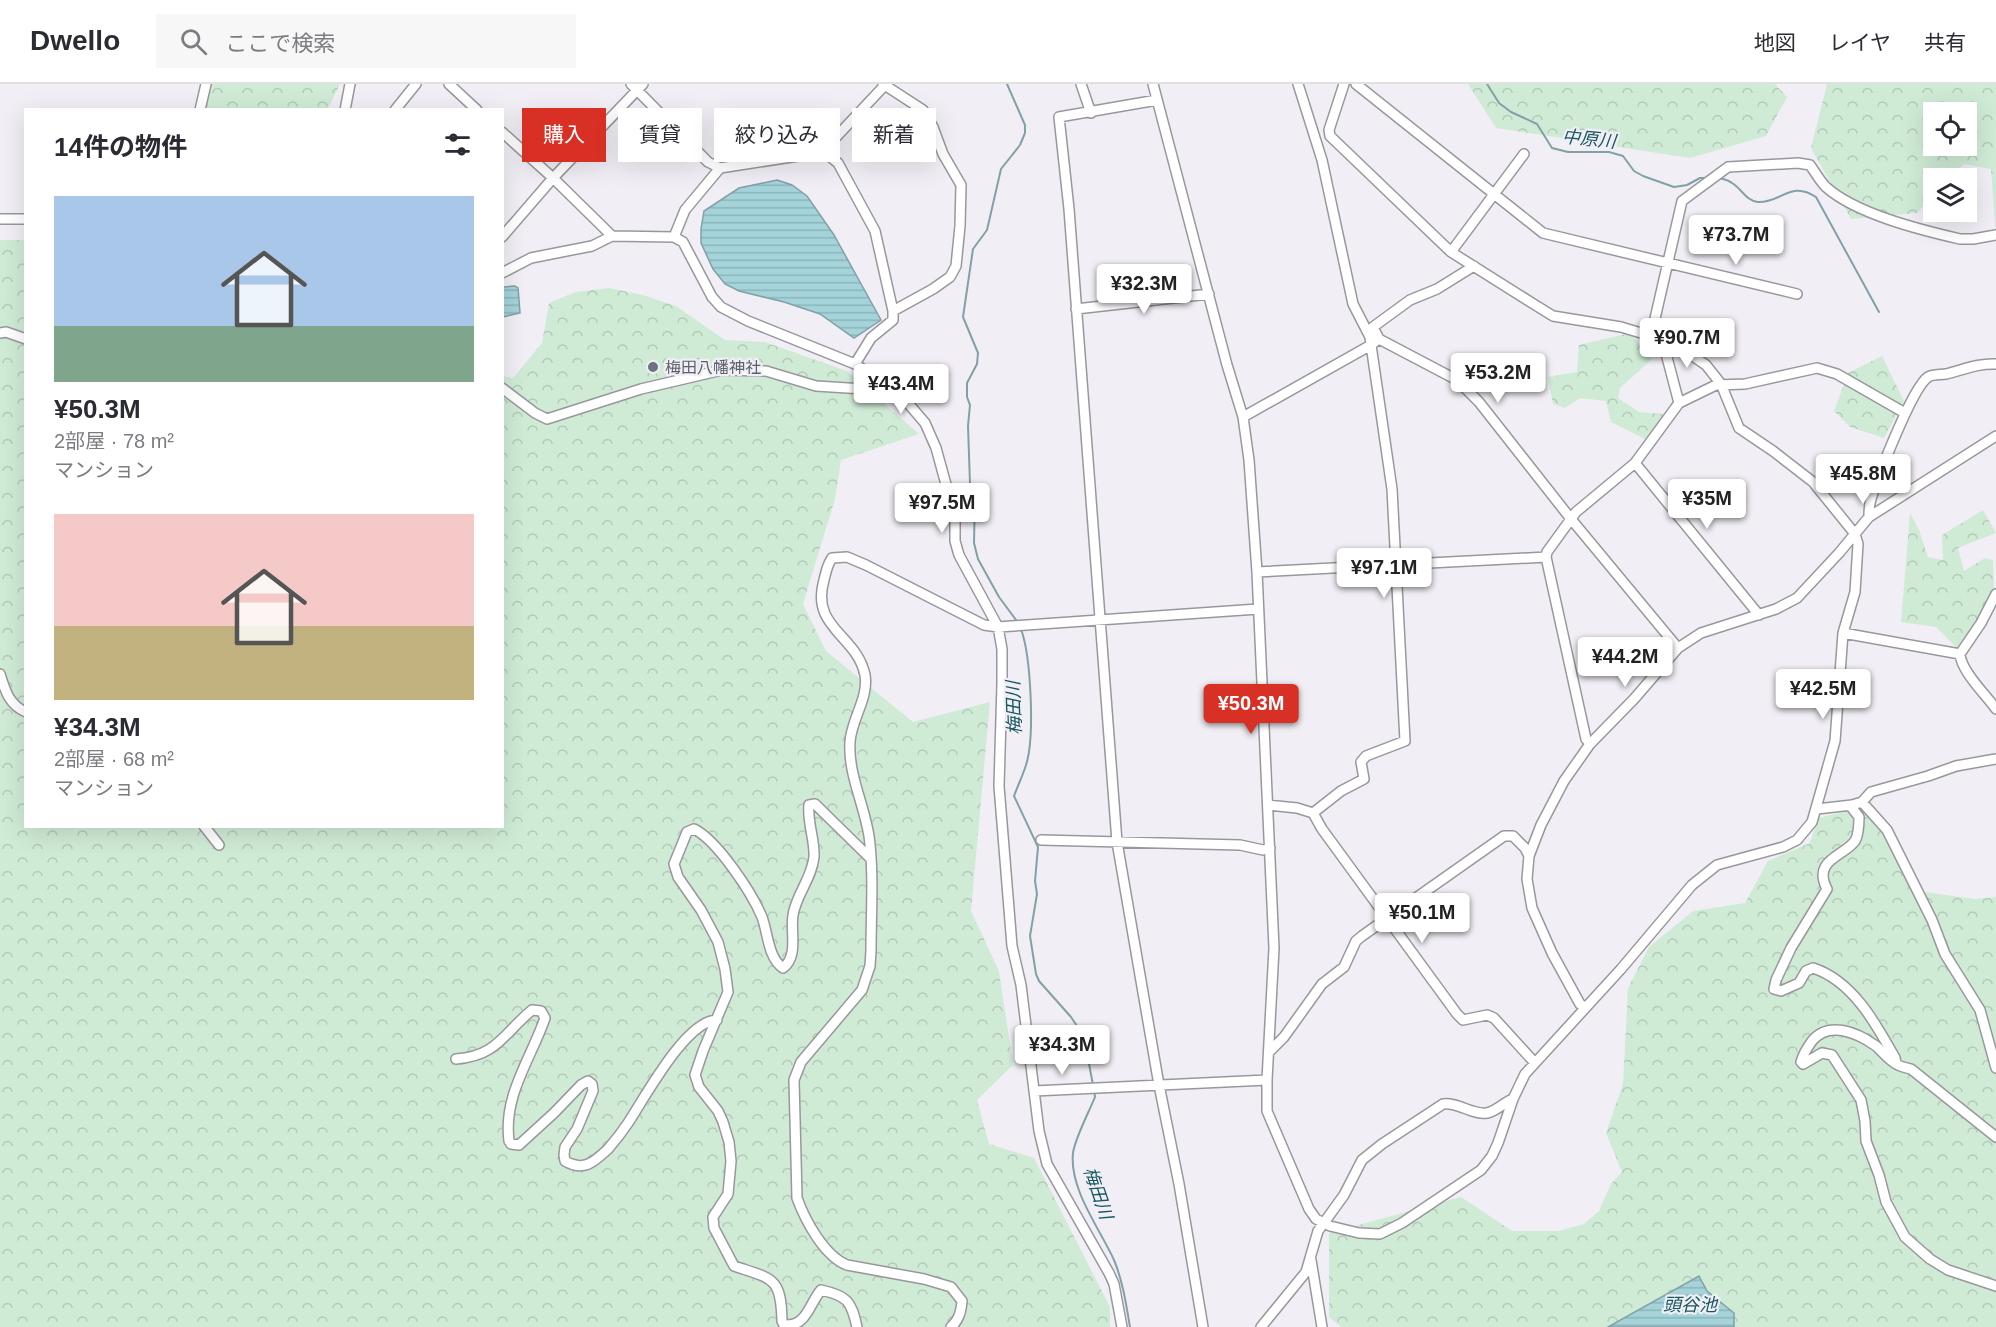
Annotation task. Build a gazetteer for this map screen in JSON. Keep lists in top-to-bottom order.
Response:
{
  "water": ["中原川", "梅田川", "頭谷池"],
  "places": ["梅田八幡神社"],
  "page": {
    "header": "Dwello",
    "search": "ここで検索",
    "nav": ["地図", "レイヤ", "共有"],
    "chip": [
      "購入",
      "賃貸",
      "絞り込み",
      "新着"
    ],
    "heading": "14件の物件",
    "list": [
      {
        "name": "¥50.3M",
        "note": "2部屋 · 78 m² · マンション"
      },
      {
        "name": "¥34.3M",
        "note": "2部屋 · 68 m² · マンション"
      }
    ],
    "price": [
      "¥73.7M",
      "¥32.3M",
      "¥90.7M",
      "¥53.2M",
      "¥43.4M",
      "¥45.8M",
      "¥35M",
      "¥97.5M",
      "¥97.1M",
      "¥44.2M",
      "¥42.5M",
      "¥50.3M",
      "¥50.1M",
      "¥34.3M"
    ]
  }
}
